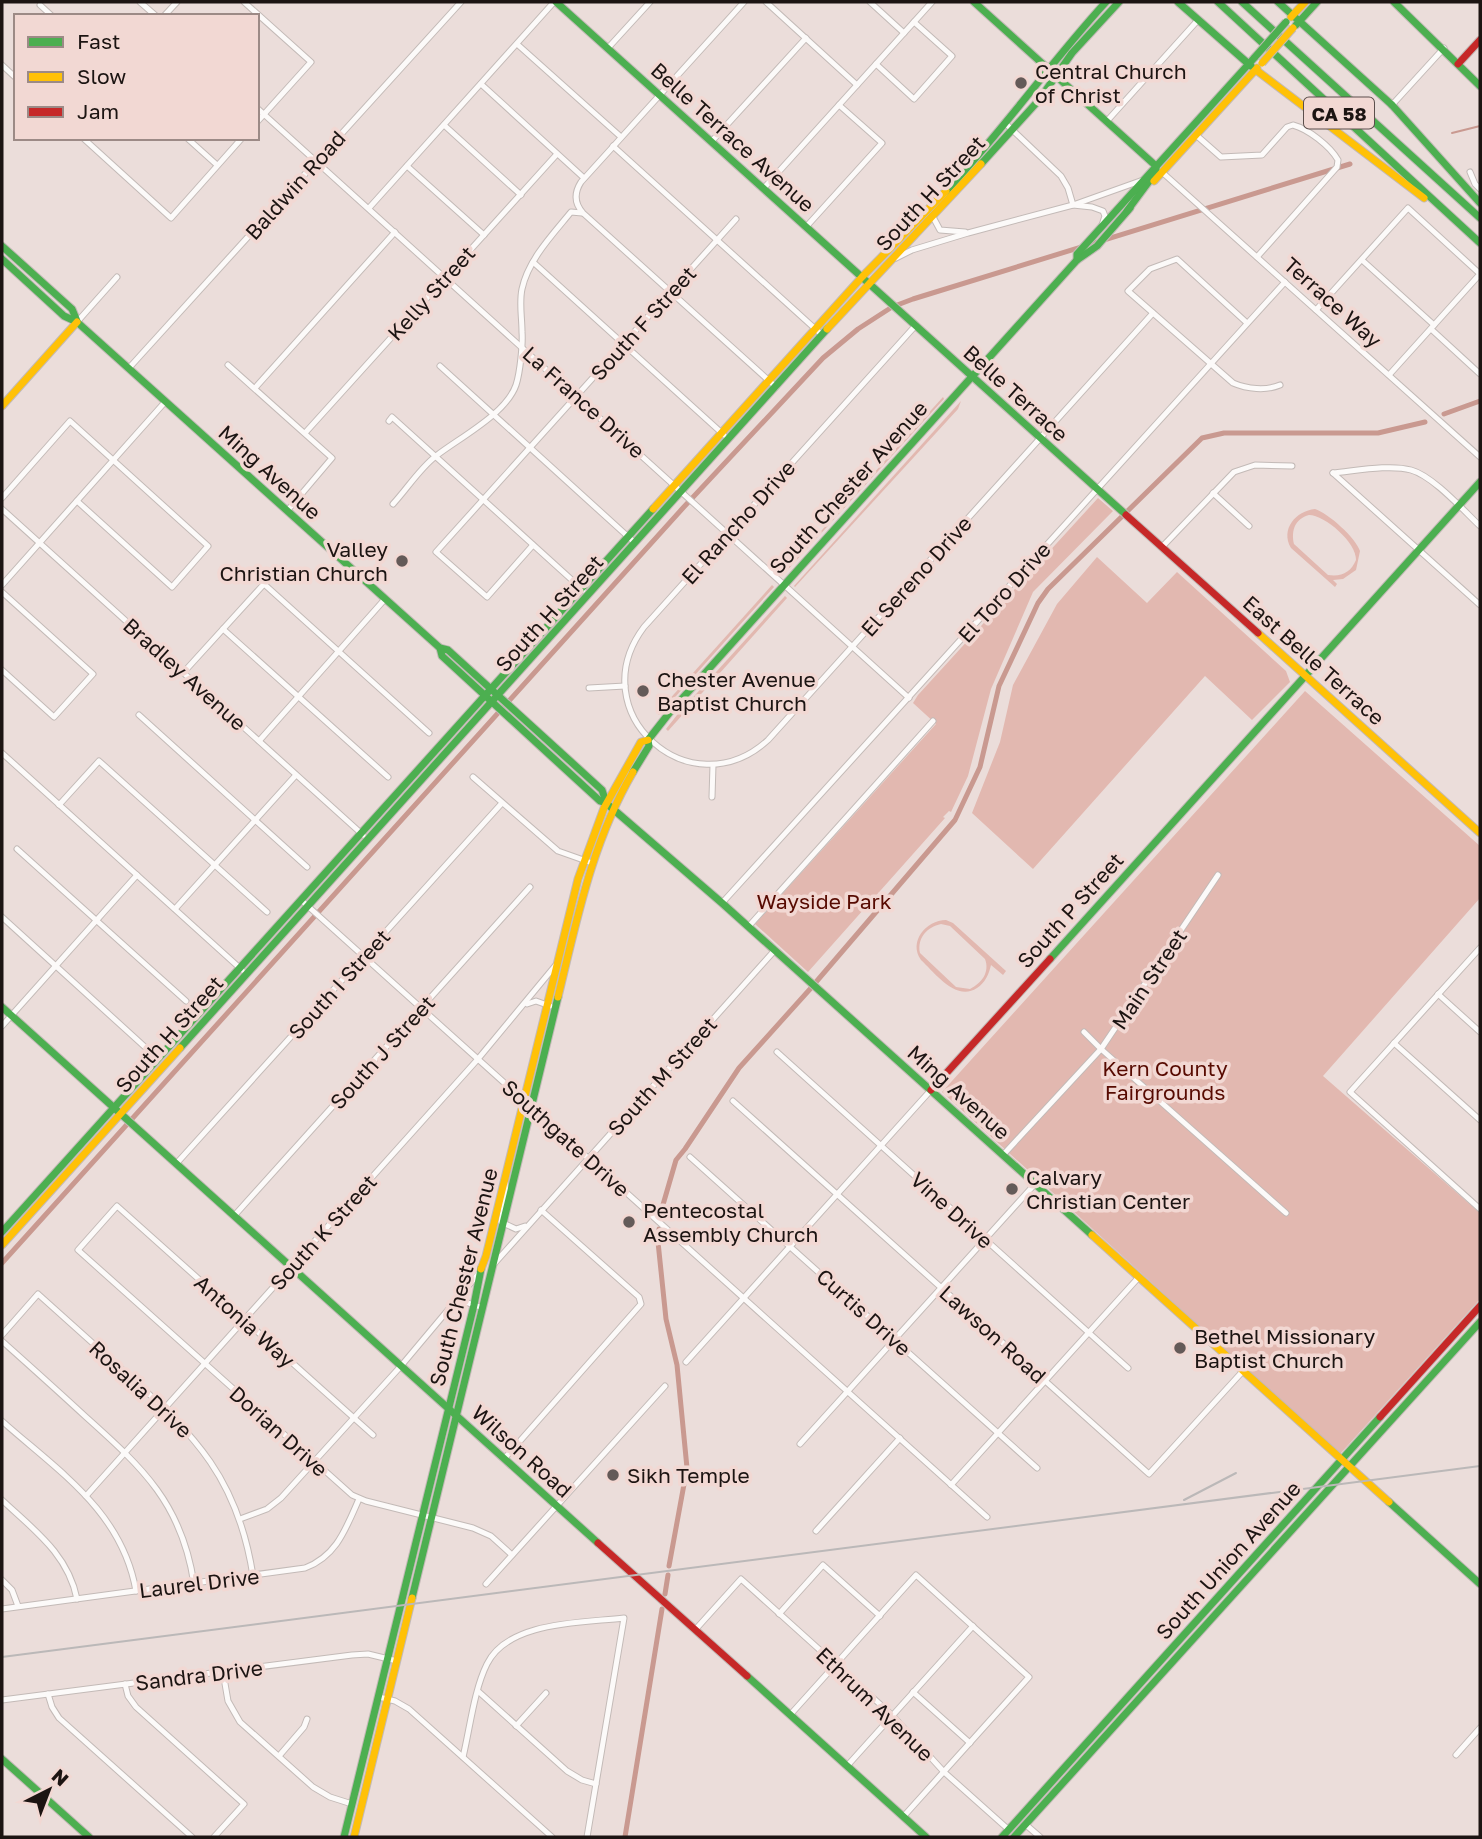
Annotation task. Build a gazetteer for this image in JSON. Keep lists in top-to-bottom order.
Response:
{
  "streets": {
    "main road": [
      "CA 58",
      "Belle Terrace Avenue",
      "South H Street",
      "Belle Terrace",
      "Ming Avenue",
      "South Chester Avenue",
      "East Belle Terrace",
      "South P Street",
      "Wilson Road",
      "South Union Avenue"
    ],
    "street": [
      "Baldwin Road",
      "Kelly Street",
      "Terrace Way",
      "South F Street",
      "La France Drive",
      "El Rancho Drive",
      "El Sereno Drive",
      "El Toro Drive",
      "Bradley Avenue",
      "Main Street",
      "South I Street",
      "South J Street",
      "South M Street",
      "Southgate Drive",
      "Vine Drive",
      "South K Street",
      "Curtis Drive",
      "Antonia Way",
      "Lawson Road",
      "Rosalia Drive",
      "Dorian Drive",
      "Laurel Drive",
      "Sandra Drive",
      "Ethrum Avenue"
    ]
  },
  "crossings": [
    ["Belle Terrace Avenue", "South H Street"],
    ["Belle Terrace Avenue", "Belle Terrace"],
    ["Baldwin Road", "La France Drive"],
    ["Baldwin Road", "Ming Avenue"],
    ["South H Street", "La France Drive"],
    ["South H Street", "Ming Avenue"],
    ["South H Street", "Bradley Avenue"],
    ["South H Street", "Southgate Drive"],
    ["South H Street", "Wilson Road"],
    ["Kelly Street", "La France Drive"],
    ["Terrace Way", "South Chester Avenue"],
    ["Terrace Way", "El Toro Drive"],
    ["South F Street", "La France Drive"],
    ["Belle Terrace", "South Chester Avenue"],
    ["Belle Terrace", "El Rancho Drive"],
    ["Belle Terrace", "El Sereno Drive"],
    ["Belle Terrace", "El Toro Drive"],
    ["Belle Terrace", "East Belle Terrace"],
    ["La France Drive", "South Chester Avenue"],
    ["La France Drive", "El Rancho Drive"],
    ["La France Drive", "El Sereno Drive"],
    ["La France Drive", "El Toro Drive"],
    ["Ming Avenue", "South Chester Avenue"],
    ["Ming Avenue", "El Toro Drive"],
    ["Ming Avenue", "South P Street"],
    ["Ming Avenue", "Main Street"],
    ["Ming Avenue", "South M Street"],
    ["Ming Avenue", "Lawson Road"],
    ["Ming Avenue", "South Union Avenue"],
    ["South Chester Avenue", "El Rancho Drive"],
    ["South Chester Avenue", "El Sereno Drive"],
    ["South Chester Avenue", "South M Street"],
    ["South Chester Avenue", "Southgate Drive"],
    ["South Chester Avenue", "South K Street"],
    ["South Chester Avenue", "Dorian Drive"],
    ["South Chester Avenue", "Wilson Road"],
    ["South Chester Avenue", "Sandra Drive"],
    ["El Rancho Drive", "El Sereno Drive"],
    ["East Belle Terrace", "South P Street"],
    ["South P Street", "Southgate Drive"],
    ["South P Street", "Vine Drive"],
    ["South P Street", "Curtis Drive"],
    ["South P Street", "Lawson Road"],
    ["South I Street", "Southgate Drive"],
    ["South I Street", "Wilson Road"],
    ["South J Street", "Southgate Drive"],
    ["South J Street", "Wilson Road"],
    ["South M Street", "Southgate Drive"],
    ["Southgate Drive", "South K Street"],
    ["South K Street", "Antonia Way"],
    ["South K Street", "Rosalia Drive"],
    ["South K Street", "Dorian Drive"],
    ["South K Street", "Wilson Road"],
    ["Antonia Way", "Dorian Drive"],
    ["Rosalia Drive", "Laurel Drive"],
    ["Dorian Drive", "Laurel Drive"],
    ["Wilson Road", "Ethrum Avenue"],
    ["South Union Avenue", "Ethrum Avenue"]
  ],
  "parks": ["Wayside Park", "Kern County Fairgrounds"],
  "places": [
    "Central Church of Christ",
    "Valley Christian Church",
    "Chester Avenue Baptist Church",
    "Calvary Christian Center",
    "Pentecostal Assembly Church",
    "Bethel Missionary Baptist Church",
    "Sikh Temple"
  ],
  "legend": ["Fast", "Slow", "Jam"],
  "north": "top right"
}
